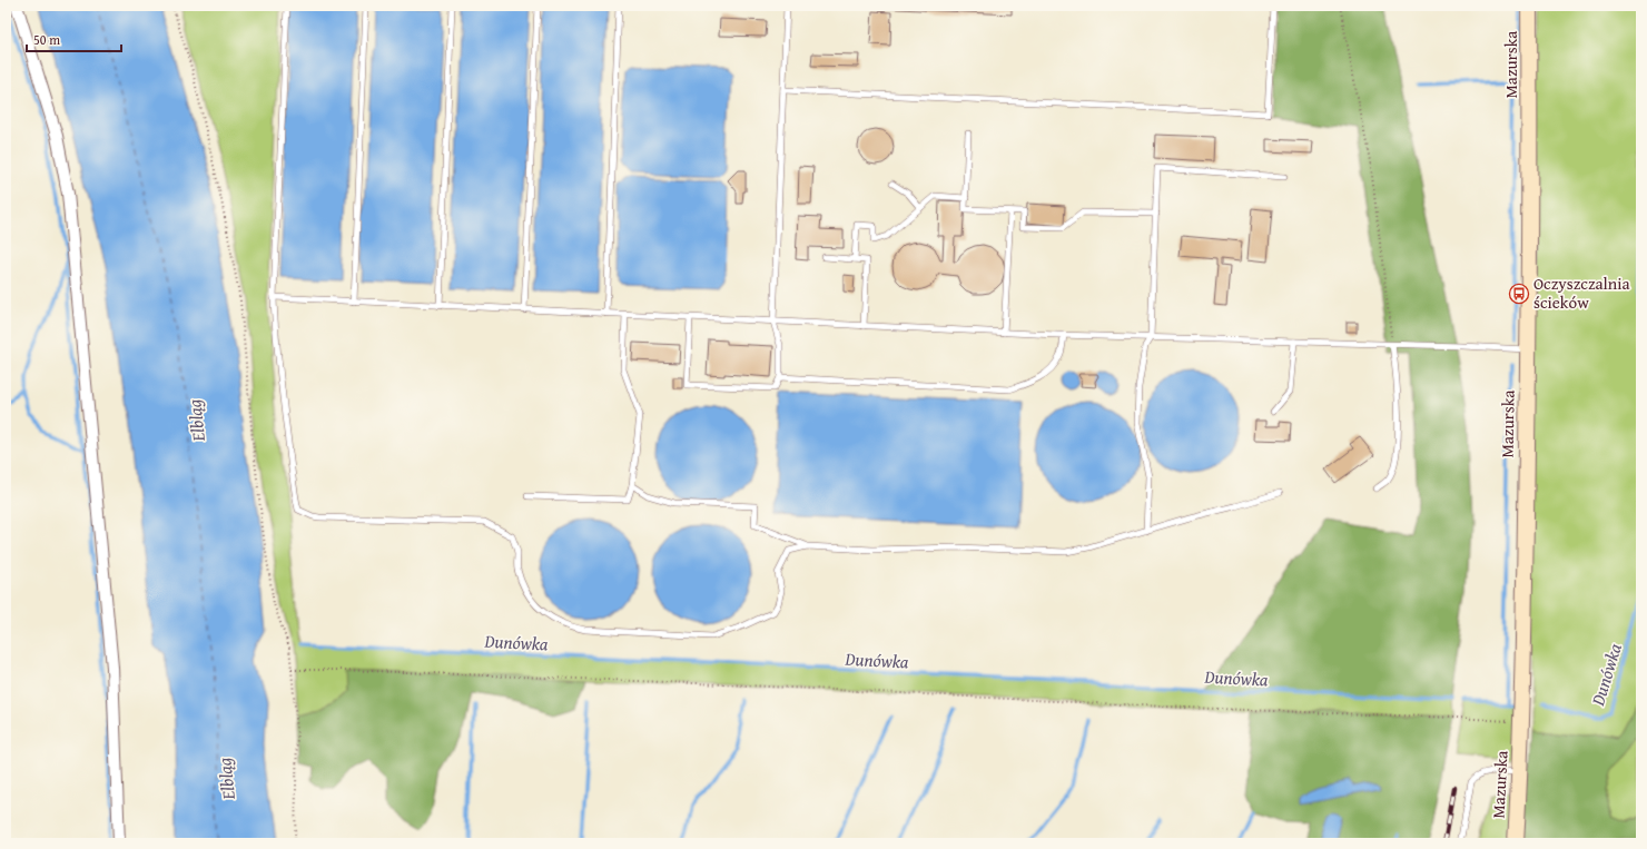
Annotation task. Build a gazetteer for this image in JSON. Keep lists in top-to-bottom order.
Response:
{
  "streets": {
    "main road": ["Mazurska"]
  },
  "water": ["Elbląg", "Dunówka"],
  "places": {
    "bus stop": ["Oczyszczalnia ścieków"]
  },
  "scale_bar": "50 m"
}
